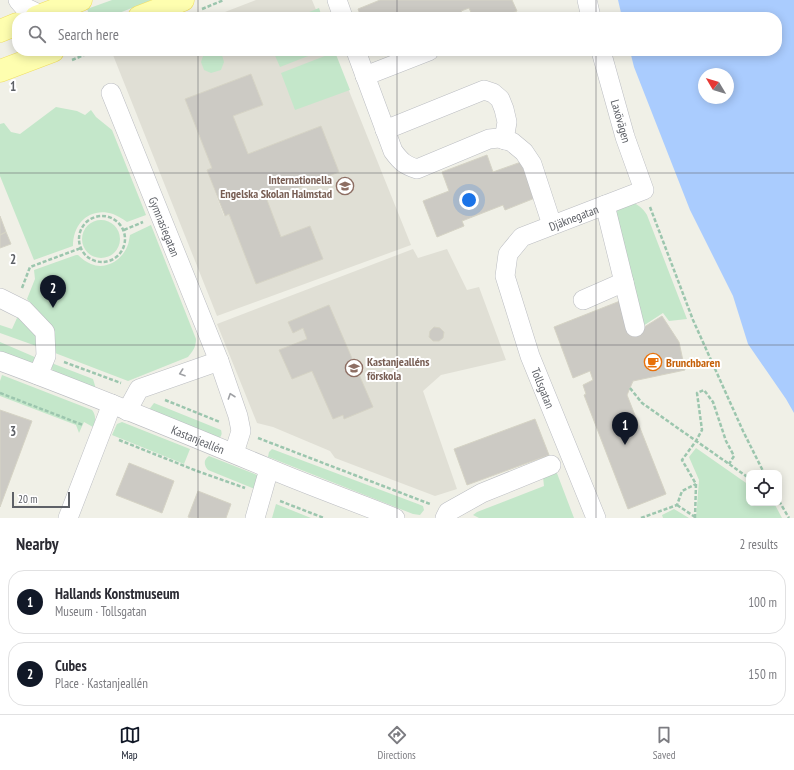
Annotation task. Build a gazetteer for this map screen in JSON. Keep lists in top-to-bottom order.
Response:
{
  "streets": {
    "street": [
      "Laxövägen",
      "Djäknegatan",
      "Gymnasiegatan",
      "Tollsgatan",
      "Kastanjeallén"
    ]
  },
  "crossings": [
    ["Laxövägen", "Djäknegatan"],
    ["Djäknegatan", "Tollsgatan"],
    ["Gymnasiegatan", "Kastanjeallén"]
  ],
  "places": {
    "school or university": ["Internationella Engelska Skolan Halmstad", "Kastanjealléns förskola"],
    "cafe": ["Brunchbaren"]
  },
  "scale_bar": "20 m",
  "north": "top left",
  "page": {
    "search": "Search here",
    "pins": ["2", "1"],
    "scale": "20 m",
    "heading": ["Nearby", "2 results"],
    "list": [
      {
        "mark": "1",
        "name": "Hallands Konstmuseum",
        "note": "Museum · Tollsgatan",
        "value": "100 m"
      },
      {
        "mark": "2",
        "name": "Cubes",
        "note": "Place · Kastanjeallén",
        "value": "150 m"
      }
    ],
    "nav": ["Map", "Directions", "Saved"]
  },
  "grid": {
    "rows": ["1", "2", "3"]
  }
}
